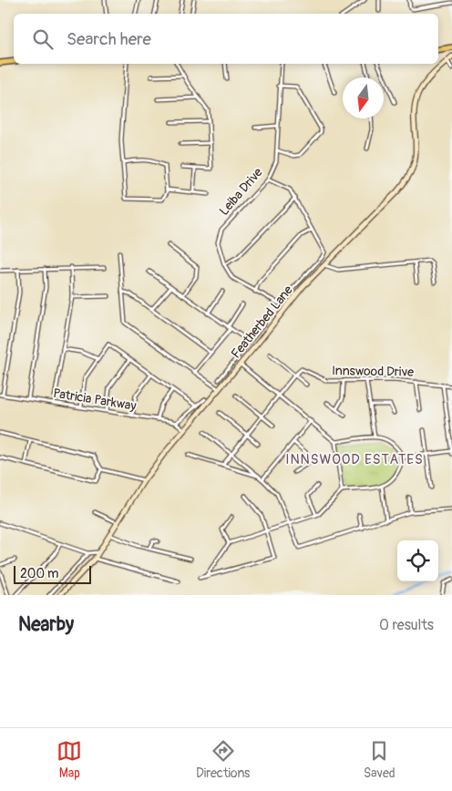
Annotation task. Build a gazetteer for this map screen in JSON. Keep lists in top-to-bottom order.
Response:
{
  "streets": {
    "main road": ["Featherbed Lane"],
    "street": ["Leiba Drive", "Innswood Drive", "Patricia Parkway"]
  },
  "crossings": [
    ["Featherbed Lane", "Patricia Parkway"]
  ],
  "districts": ["INNSWOOD ESTATES"],
  "scale_bar": "200 m",
  "north": "bottom",
  "page": {
    "search": "Search here",
    "scale": "200 m",
    "heading": ["Nearby", "0 results"],
    "nav": ["Map", "Directions", "Saved"]
  }
}
